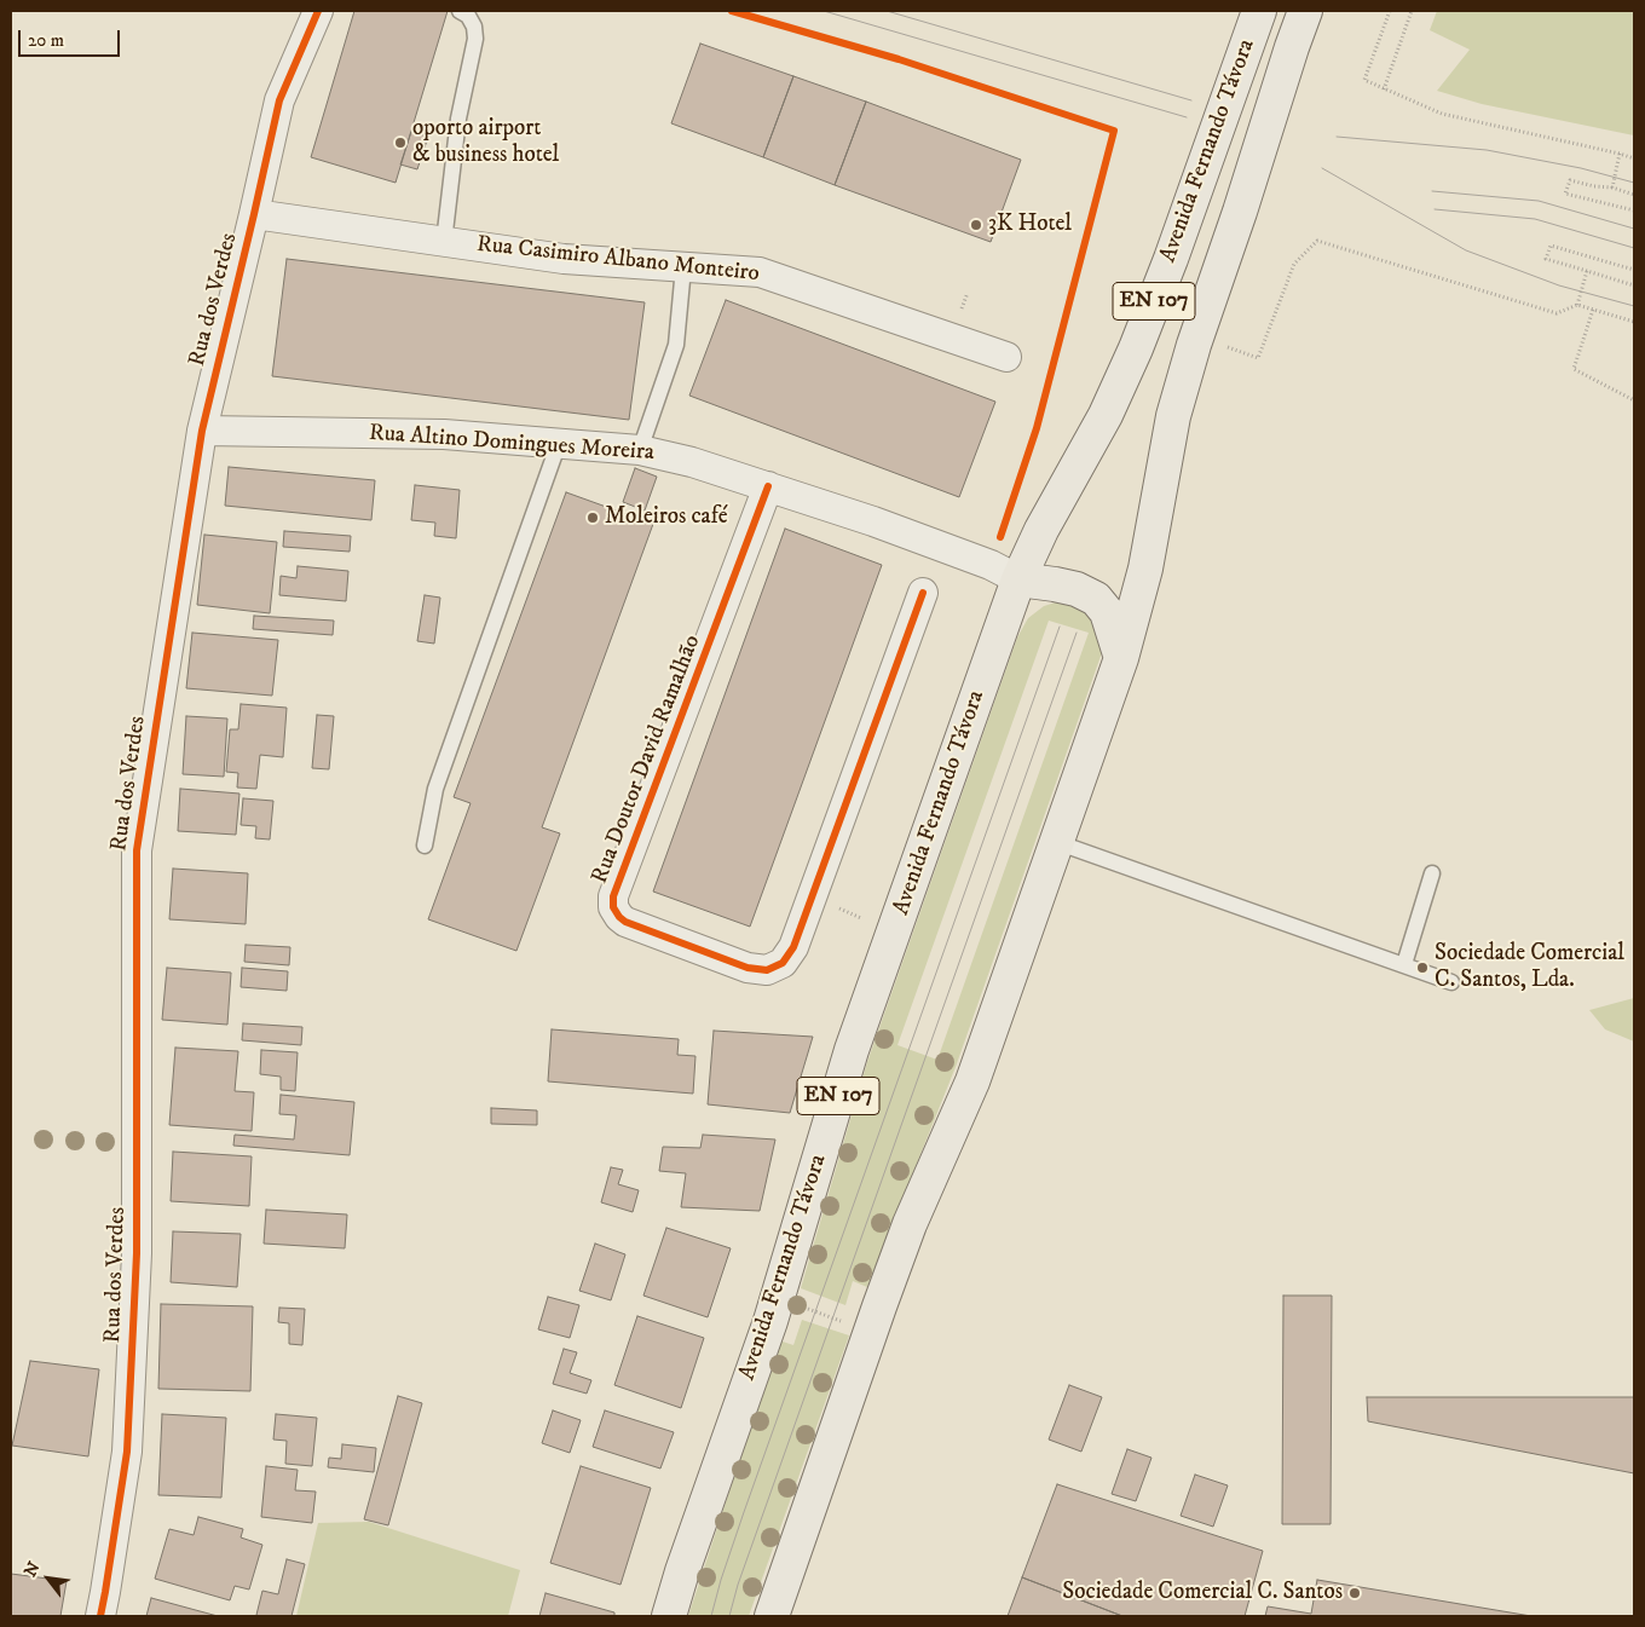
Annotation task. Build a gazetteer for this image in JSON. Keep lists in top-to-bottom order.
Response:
{
  "streets": {
    "main road": ["Avenida Fernando Távora", "EN 107"],
    "street": [
      "Rua Casimiro Albano Monteiro",
      "Rua dos Verdes",
      "Rua Altino Domingues Moreira",
      "Rua Doutor David Ramalhão"
    ]
  },
  "crossings": [
    ["Avenida Fernando Távora", "Rua Altino Domingues Moreira"],
    ["Rua Casimiro Albano Monteiro", "Rua dos Verdes"],
    ["Rua dos Verdes", "Rua Altino Domingues Moreira"],
    ["Rua Altino Domingues Moreira", "Rua Doutor David Ramalhão"]
  ],
  "places": [
    "oporto airport & business hotel",
    "3K Hotel",
    "Moleiros café",
    "Sociedade Comercial C. Santos, Lda.",
    "Sociedade Comercial C. Santos"
  ],
  "scale_bar": "20 m",
  "north": "top left"
}
